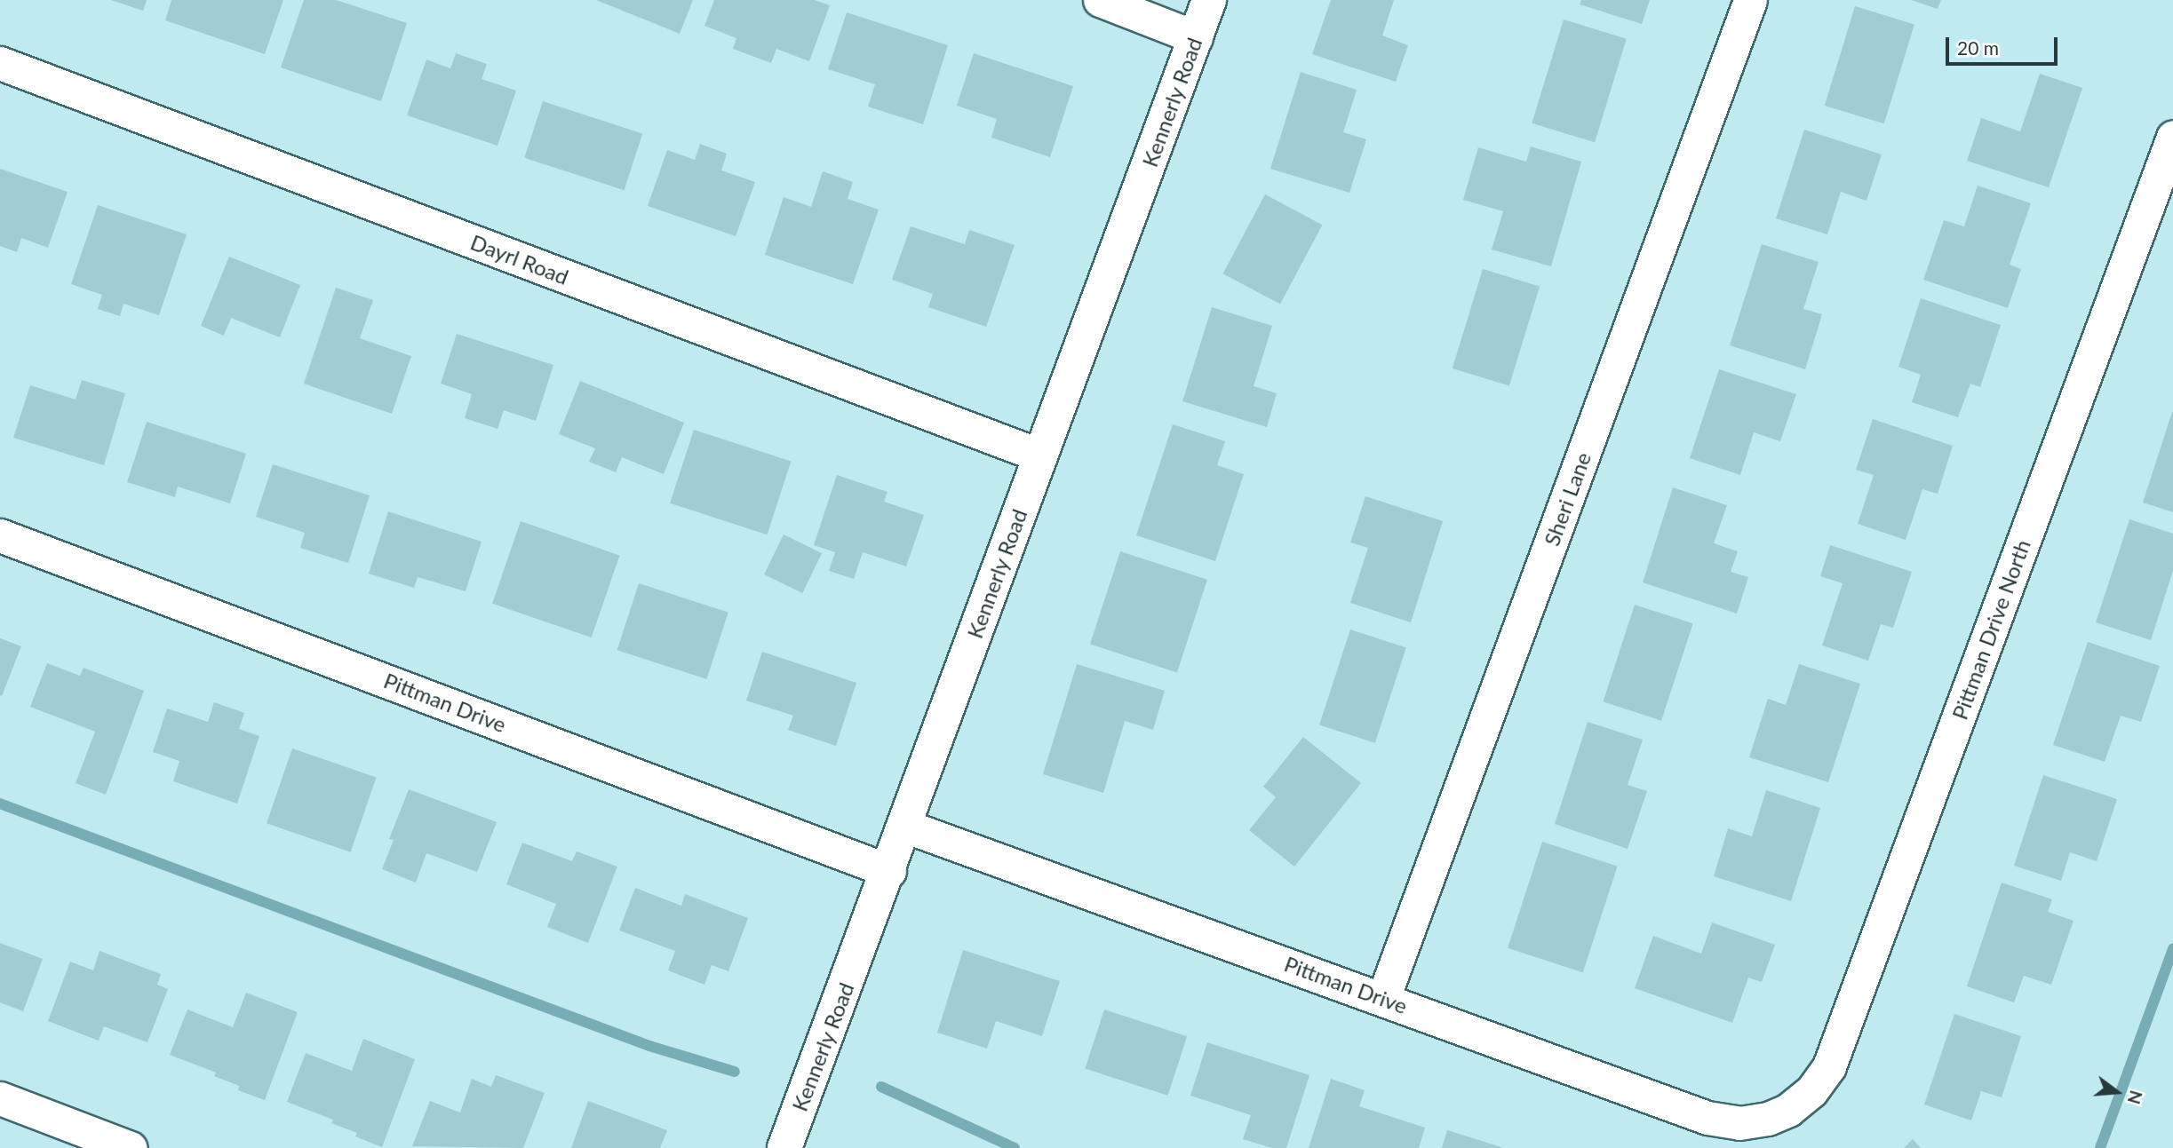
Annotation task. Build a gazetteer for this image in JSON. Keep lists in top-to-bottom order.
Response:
{
  "streets": {
    "street": [
      "Kennerly Road",
      "Dayrl Road",
      "Sheri Lane",
      "Pittman Drive North",
      "Pittman Drive"
    ]
  },
  "crossings": [
    ["Kennerly Road", "Dayrl Road"],
    ["Kennerly Road", "Pittman Drive"],
    ["Sheri Lane", "Pittman Drive"],
    ["Pittman Drive North", "Pittman Drive"]
  ],
  "scale_bar": "20 m",
  "north": "right"
}
